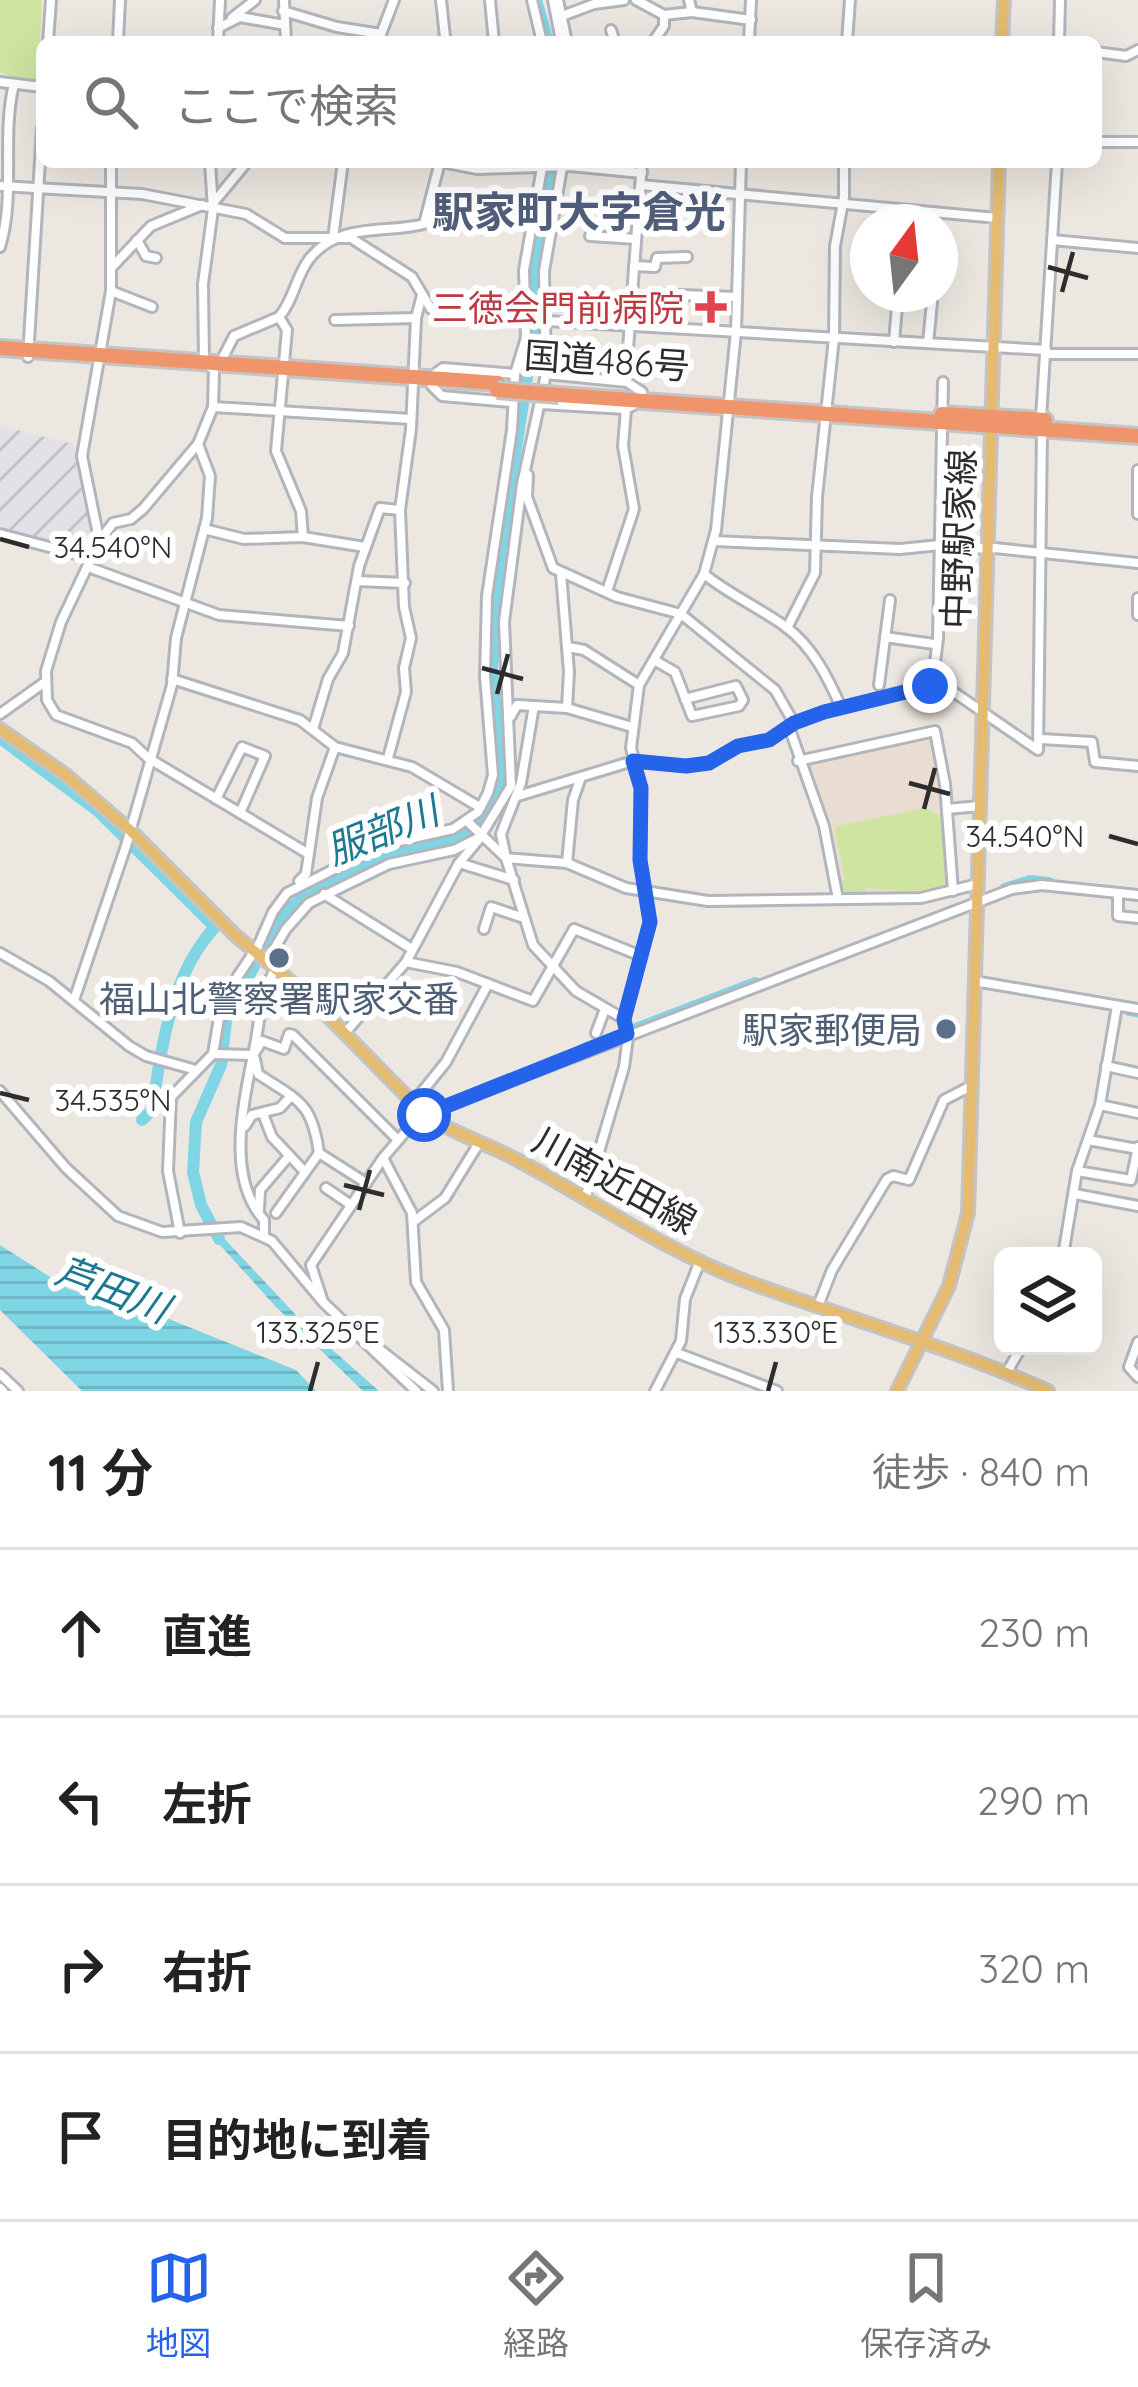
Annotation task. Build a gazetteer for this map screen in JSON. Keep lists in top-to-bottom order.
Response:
{
  "streets": {
    "highway": ["国道486号"],
    "main road": ["中野駅家線", "川南近田線"]
  },
  "crossings": [
    ["国道486号", "中野駅家線"],
    ["中野駅家線", "川南近田線"]
  ],
  "districts": ["駅家町大字倉光"],
  "water": ["服部川", "芦田川"],
  "places": {
    "health": ["三徳会門前病院"],
    "other": ["福山北警察署駅家交番", "駅家郵便局"]
  },
  "north": "top",
  "page": {
    "search": "ここで検索",
    "heading": ["11 分", "徒歩 · 840 m"],
    "list": [
      ["直進", "230 m"],
      ["左折", "290 m"],
      ["右折", "320 m"],
      "目的地に到着"
    ],
    "nav": ["地図", "経路", "保存済み"]
  },
  "coordinates": [
    "34.540°N",
    "34.535°N",
    "133.325°E",
    "133.330°E"
  ]
}
